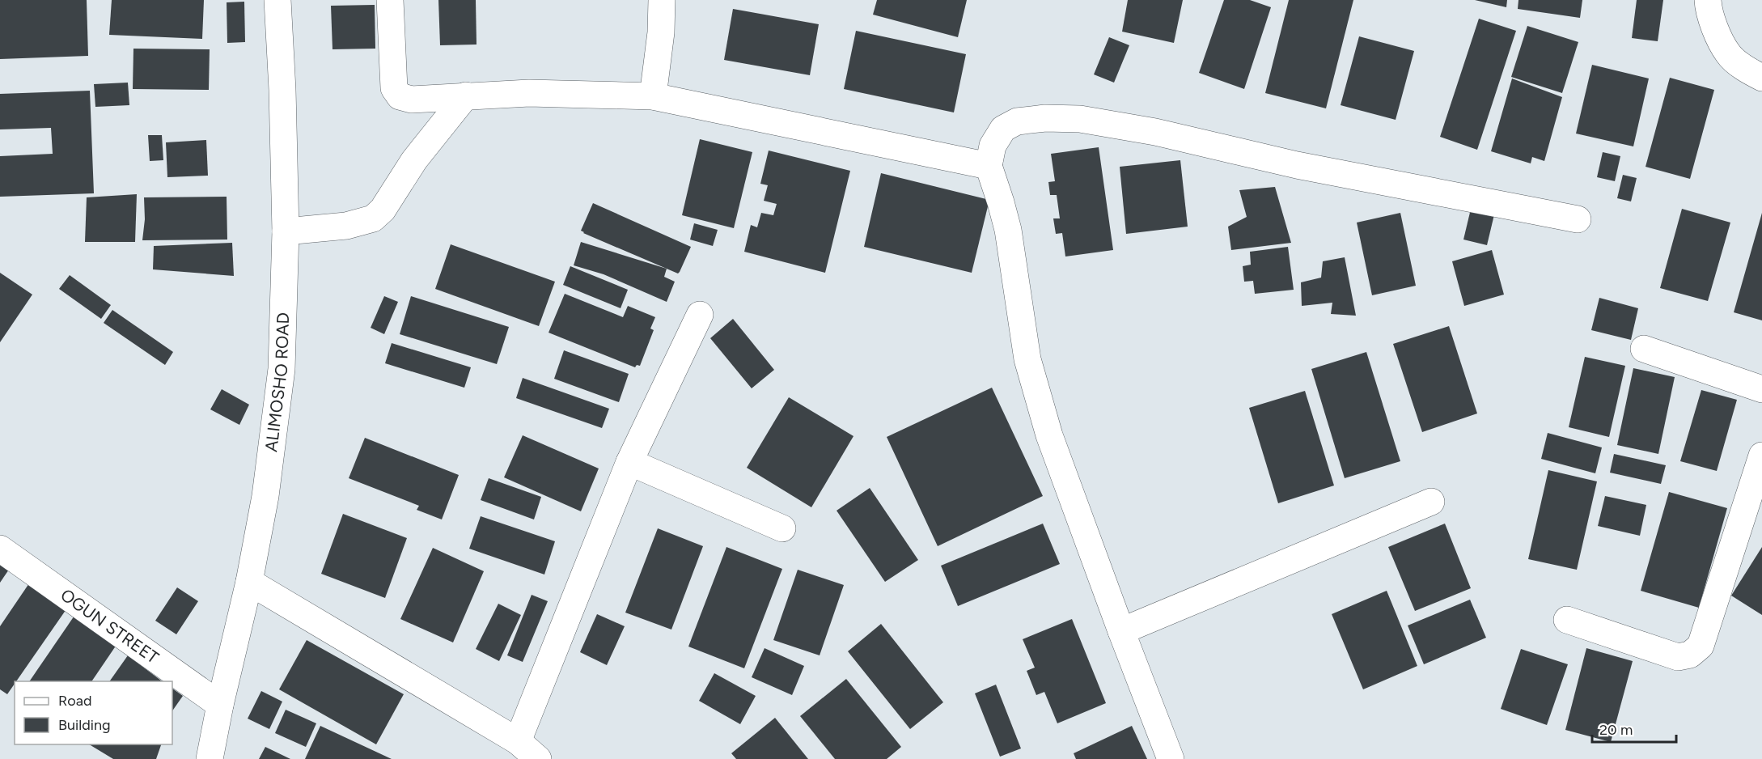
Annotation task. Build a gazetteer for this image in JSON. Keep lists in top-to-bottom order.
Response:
{
  "streets": {
    "street": ["ALIMOSHO ROAD", "OGUN STREET"]
  },
  "crossings": [
    ["ALIMOSHO ROAD", "OGUN STREET"]
  ],
  "legend": ["Road", "Building"],
  "scale_bar": "20 m"
}
